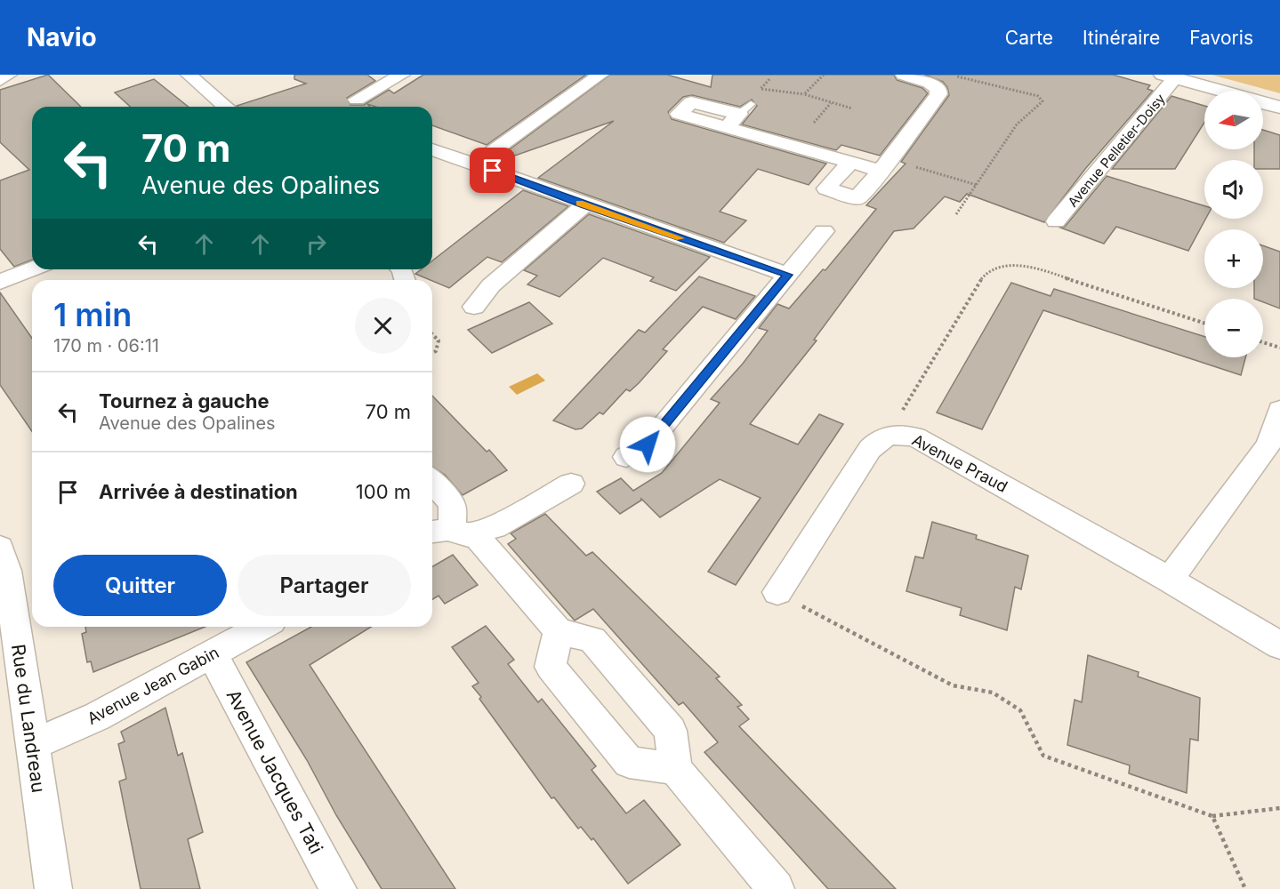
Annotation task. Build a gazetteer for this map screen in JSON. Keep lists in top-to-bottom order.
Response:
{
  "streets": {
    "street": [
      "Avenue Pelletier-Doisy",
      "Avenue Praud",
      "Avenue Jean Gabin",
      "Rue du Landreau",
      "Avenue Jacques Tati"
    ]
  },
  "crossings": [
    ["Avenue Jean Gabin", "Rue du Landreau"],
    ["Avenue Jean Gabin", "Avenue Jacques Tati"]
  ],
  "north": "left",
  "page": {
    "header": "Navio",
    "nav": ["Carte", "Itinéraire", "Favoris"],
    "map_buttons": ["+", "−"],
    "turn": ["70 m", "Avenue des Opalines"],
    "heading": ["1 min", "170 m · 06:11"],
    "list": [
      {
        "name": "Tournez à gauche",
        "note": "Avenue des Opalines",
        "value": "70 m"
      },
      {
        "name": "Arrivée à destination",
        "value": "100 m"
      }
    ],
    "buttons": ["Quitter", "Partager"]
  }
}
